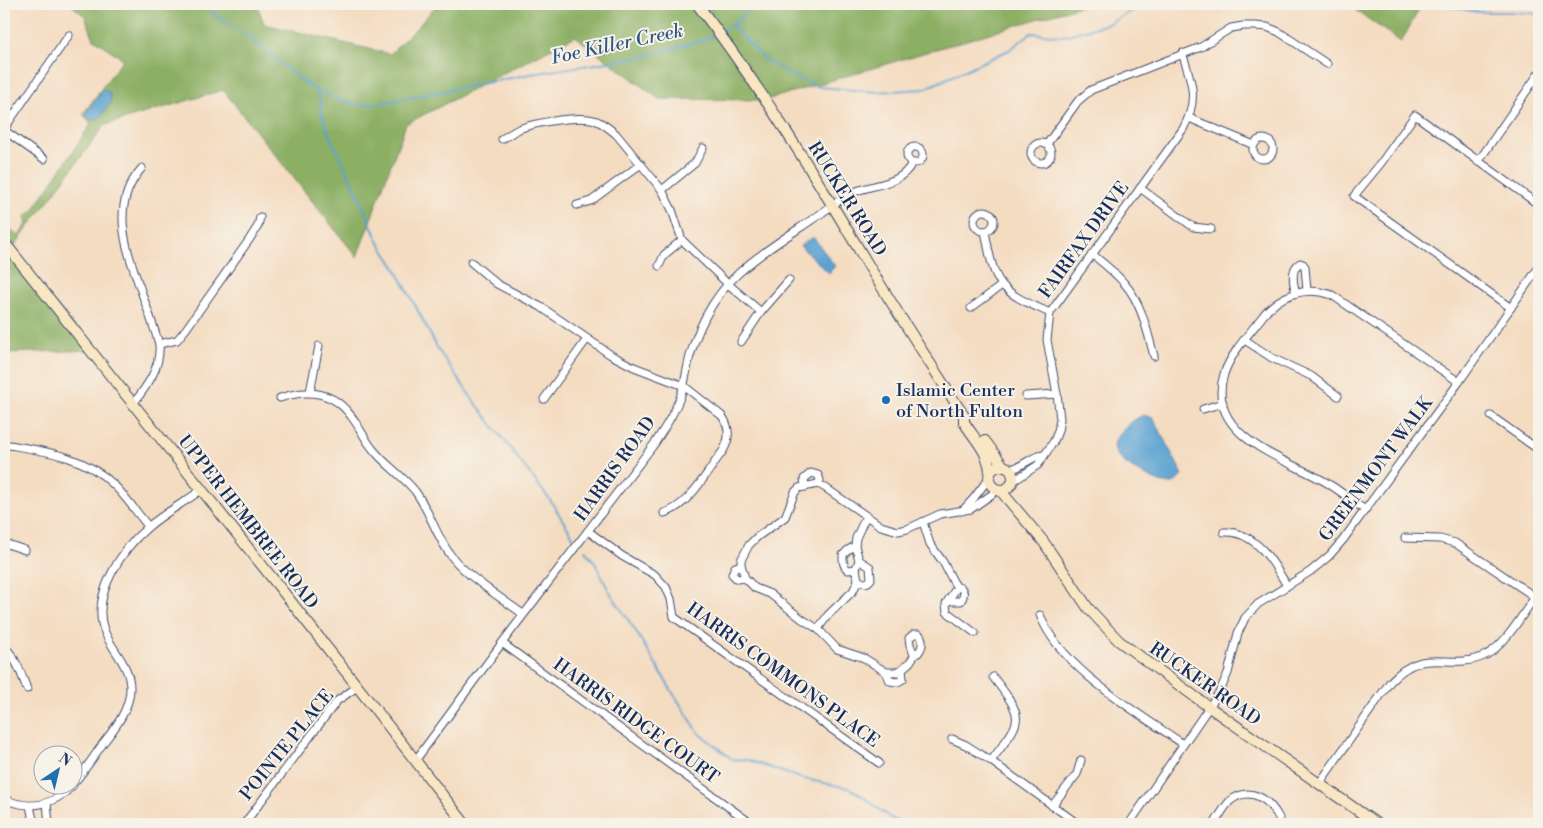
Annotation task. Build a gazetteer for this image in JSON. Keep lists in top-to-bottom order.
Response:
{
  "streets": {
    "main road": ["RUCKER ROAD", "UPPER HEMBREE ROAD"],
    "street": [
      "FAIRFAX DRIVE",
      "HARRIS ROAD",
      "GREENMONT WALK",
      "HARRIS COMMONS PLACE",
      "HARRIS RIDGE COURT",
      "POINTE PLACE"
    ]
  },
  "crossings": [
    ["RUCKER ROAD", "FAIRFAX DRIVE"],
    ["RUCKER ROAD", "HARRIS ROAD"],
    ["RUCKER ROAD", "GREENMONT WALK"],
    ["HARRIS ROAD", "UPPER HEMBREE ROAD"],
    ["HARRIS ROAD", "HARRIS COMMONS PLACE"],
    ["HARRIS ROAD", "HARRIS RIDGE COURT"],
    ["UPPER HEMBREE ROAD", "POINTE PLACE"]
  ],
  "water": ["Foe Killer Creek"],
  "places": ["Islamic Center of North Fulton"],
  "north": "top right"
}
